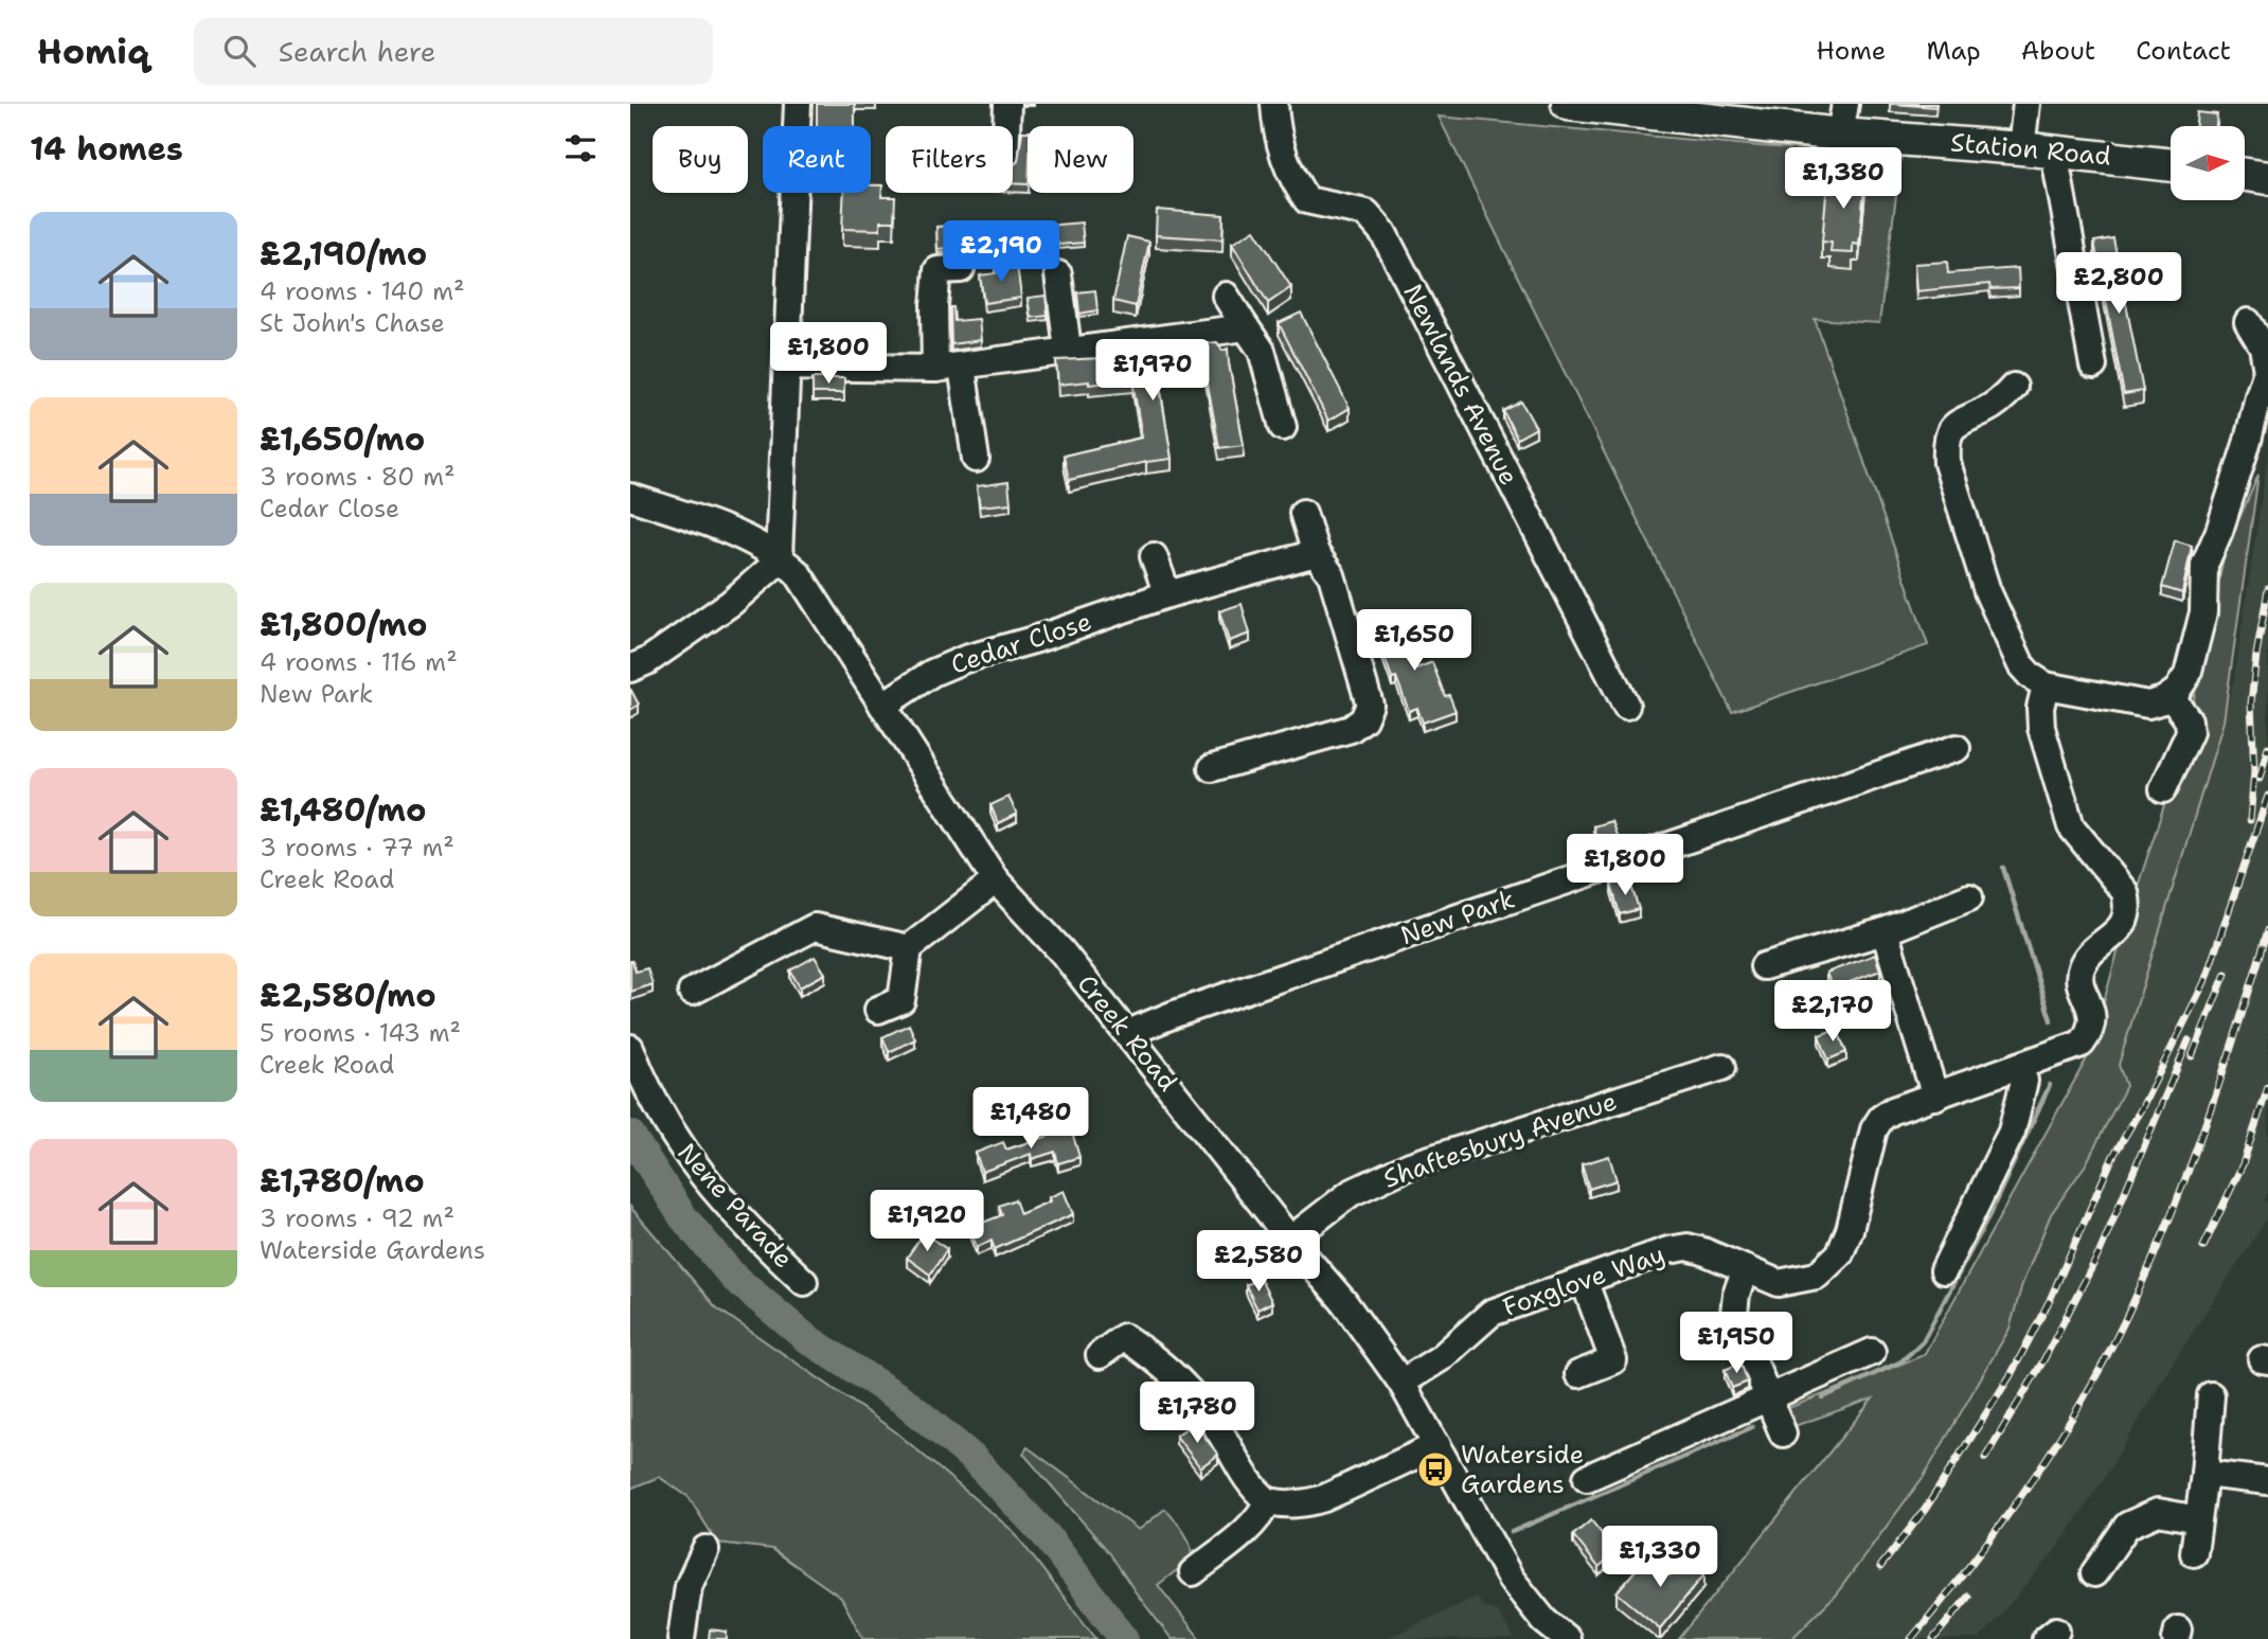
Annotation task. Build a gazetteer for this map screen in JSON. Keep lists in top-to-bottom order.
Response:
{
  "streets": {
    "main road": ["Station Road"],
    "street": [
      "Newlands Avenue",
      "Cedar Close",
      "New Park",
      "Creek Road",
      "Shaftesbury Avenue",
      "Nene Parade",
      "Foxglove Way"
    ]
  },
  "crossings": [
    ["Cedar Close", "Creek Road"],
    ["New Park", "Creek Road"],
    ["Creek Road", "Shaftesbury Avenue"],
    ["Creek Road", "Foxglove Way"]
  ],
  "places": {
    "bus stop": ["Waterside Gardens"]
  },
  "north": "right",
  "page": {
    "header": "Homiq",
    "search": "Search here",
    "nav": [
      "Home",
      "Map",
      "About",
      "Contact"
    ],
    "heading": "14 homes",
    "chip": [
      "Buy",
      "Rent",
      "Filters",
      "New"
    ],
    "price": [
      "£1,380",
      "£2,190",
      "£2,800",
      "£1,800",
      "£1,970",
      "£1,650",
      "£1,800",
      "£2,170",
      "£1,480",
      "£1,920",
      "£2,580",
      "£1,950",
      "£1,780",
      "£1,330"
    ],
    "list": [
      {
        "name": "£2,190/mo",
        "note": "4 rooms · 140 m² · St John's Chase"
      },
      {
        "name": "£1,650/mo",
        "note": "3 rooms · 80 m² · Cedar Close"
      },
      {
        "name": "£1,800/mo",
        "note": "4 rooms · 116 m² · New Park"
      },
      {
        "name": "£1,480/mo",
        "note": "3 rooms · 77 m² · Creek Road"
      },
      {
        "name": "£2,580/mo",
        "note": "5 rooms · 143 m² · Creek Road"
      },
      {
        "name": "£1,780/mo",
        "note": "3 rooms · 92 m² · Waterside Gardens"
      }
    ]
  }
}
